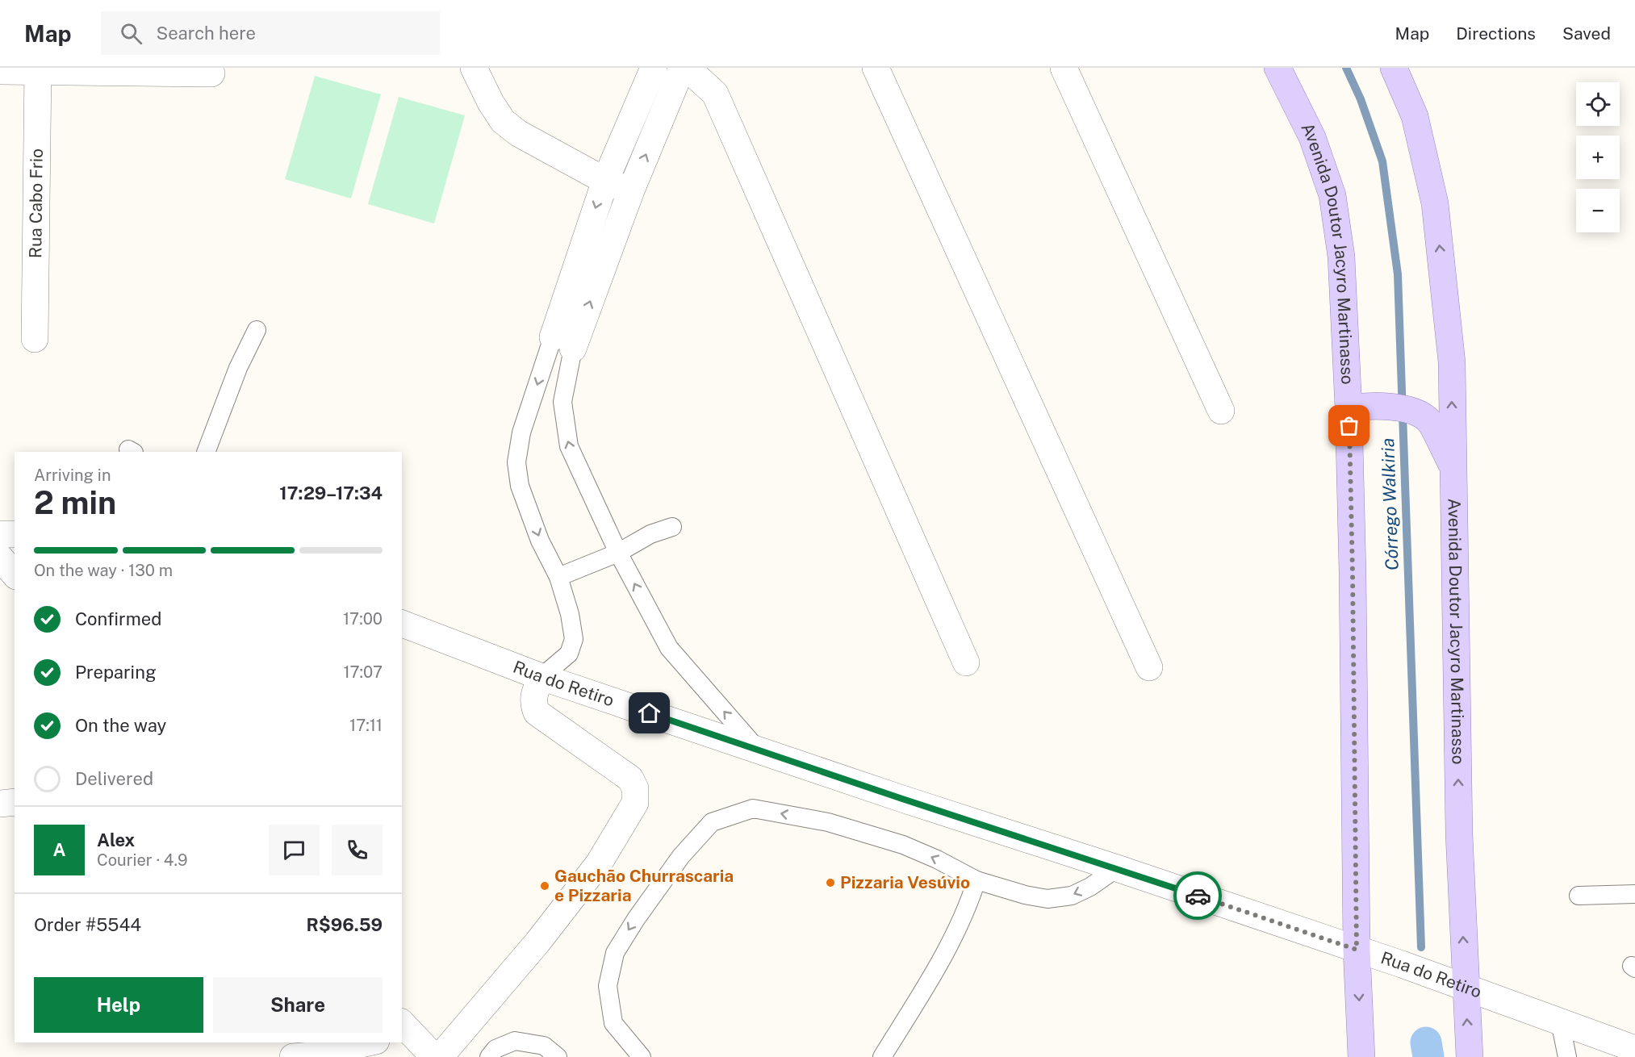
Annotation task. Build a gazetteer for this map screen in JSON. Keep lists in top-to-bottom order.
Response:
{
  "streets": {
    "main road": ["Avenida Doutor Jacyro Martinasso"],
    "street": ["Rua Cabo Frio", "Rua do Retiro"]
  },
  "crossings": [
    ["Avenida Doutor Jacyro Martinasso", "Rua do Retiro"]
  ],
  "water": ["Córrego Walkiria"],
  "places": ["Pizzaria Vesúvio", "Gauchão Churrascaria e Pizzaria"],
  "page": {
    "header": "Map",
    "search": "Search here",
    "nav": ["Map", "Directions", "Saved"],
    "map_buttons": ["+", "−"],
    "heading": ["2 min", "Arriving in", "17:29–17:34"],
    "panel": [
      "Alex",
      "Courier · 4.9",
      "Order #5544",
      "R$96.59"
    ],
    "bar": "On the way · 130 m",
    "list": [
      ["Confirmed", "17:00"],
      ["Preparing", "17:07"],
      ["On the way", "17:11"],
      "Delivered"
    ],
    "round": "A",
    "buttons": ["Help", "Share"]
  }
}
